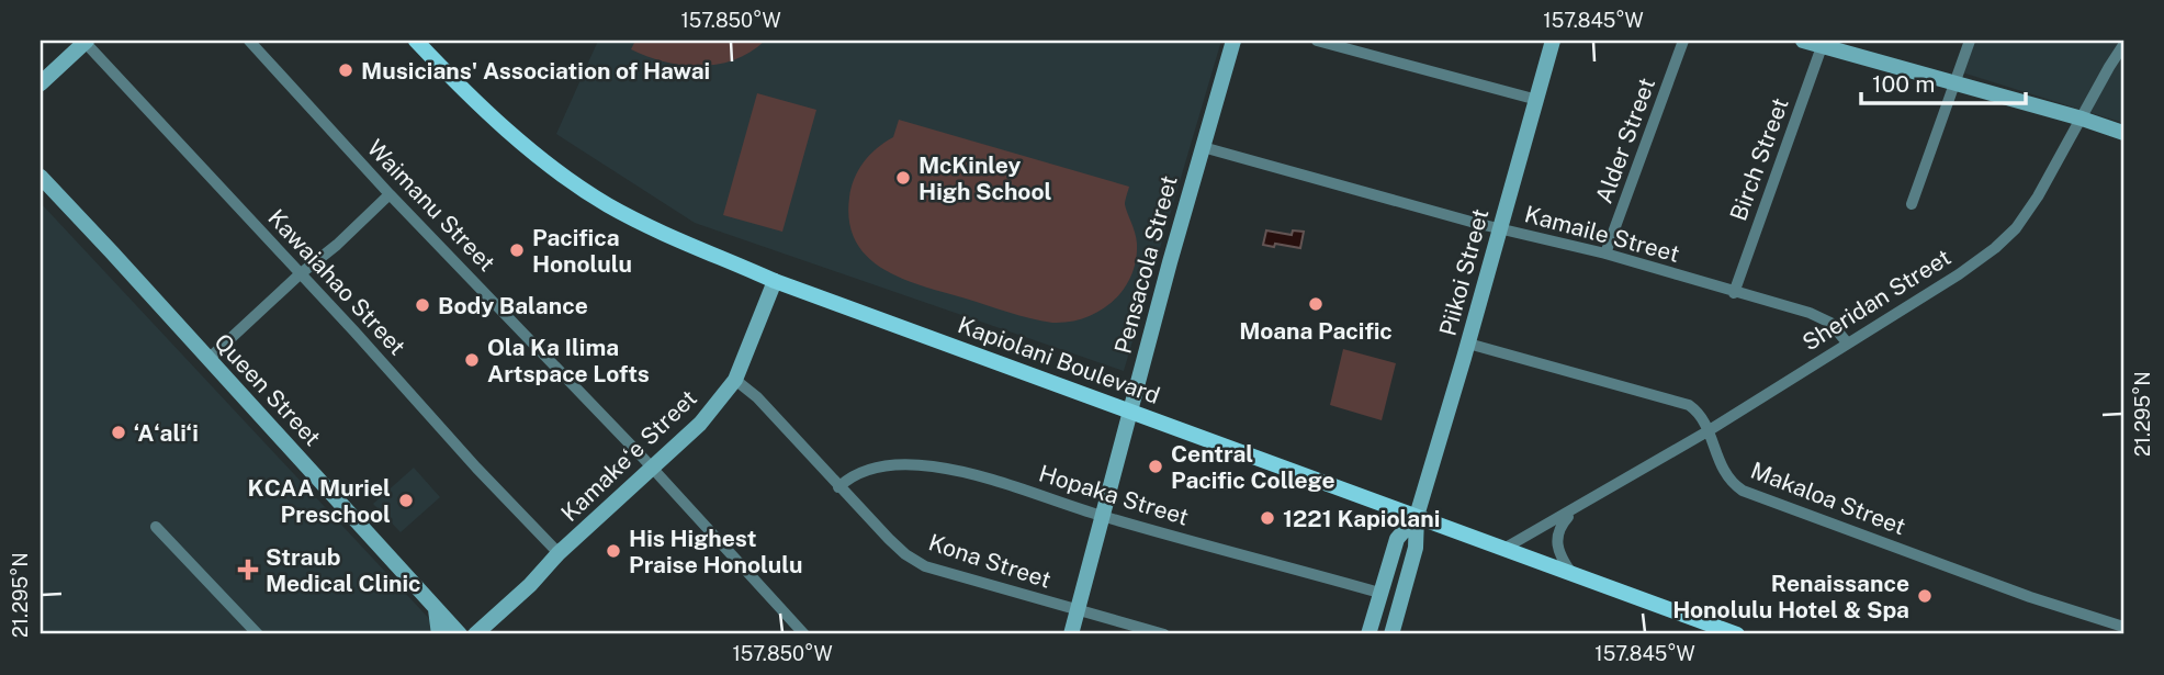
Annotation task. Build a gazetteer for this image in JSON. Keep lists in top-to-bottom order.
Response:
{
  "streets": {
    "main road": ["Kapiolani Boulevard"],
    "street": [
      "Alder Street",
      "Birch Street",
      "Waimanu Street",
      "Kamaile Street",
      "Pensacola Street",
      "Piikoi Street",
      "Kawaiahao Street",
      "Sheridan Street",
      "Queen Street",
      "Kamakeʻe Street",
      "Hopaka Street",
      "Makaloa Street",
      "Kona Street"
    ]
  },
  "crossings": [
    ["Alder Street", "Kamaile Street"],
    ["Birch Street", "Kamaile Street"],
    ["Waimanu Street", "Kamakeʻe Street"],
    ["Kamaile Street", "Pensacola Street"],
    ["Kamaile Street", "Piikoi Street"],
    ["Kamaile Street", "Sheridan Street"],
    ["Pensacola Street", "Kapiolani Boulevard"],
    ["Pensacola Street", "Hopaka Street"],
    ["Pensacola Street", "Kona Street"],
    ["Piikoi Street", "Kapiolani Boulevard"],
    ["Piikoi Street", "Hopaka Street"],
    ["Piikoi Street", "Makaloa Street"],
    ["Kawaiahao Street", "Kamakeʻe Street"],
    ["Sheridan Street", "Kapiolani Boulevard"],
    ["Sheridan Street", "Makaloa Street"],
    ["Kapiolani Boulevard", "Kamakeʻe Street"],
    ["Kamakeʻe Street", "Kona Street"],
    ["Hopaka Street", "Kona Street"]
  ],
  "places": {
    "other": [
      "Musicians' Association of Hawai",
      "McKinley High School",
      "Pacifica Honolulu",
      "Moana Pacific",
      "Body Balance",
      "Ola Ka Ilima Artspace Lofts",
      "‘A‘ali‘i",
      "Central Pacific College",
      "KCAA Muriel Preschool",
      "1221 Kapiolani",
      "His Highest Praise Honolulu",
      "Renaissance Honolulu Hotel & Spa"
    ],
    "health": ["Straub Medical Clinic"]
  },
  "scale_bar": "100 m",
  "coordinates": ["157.850°W", "157.845°W", "21.295°N"]
}
